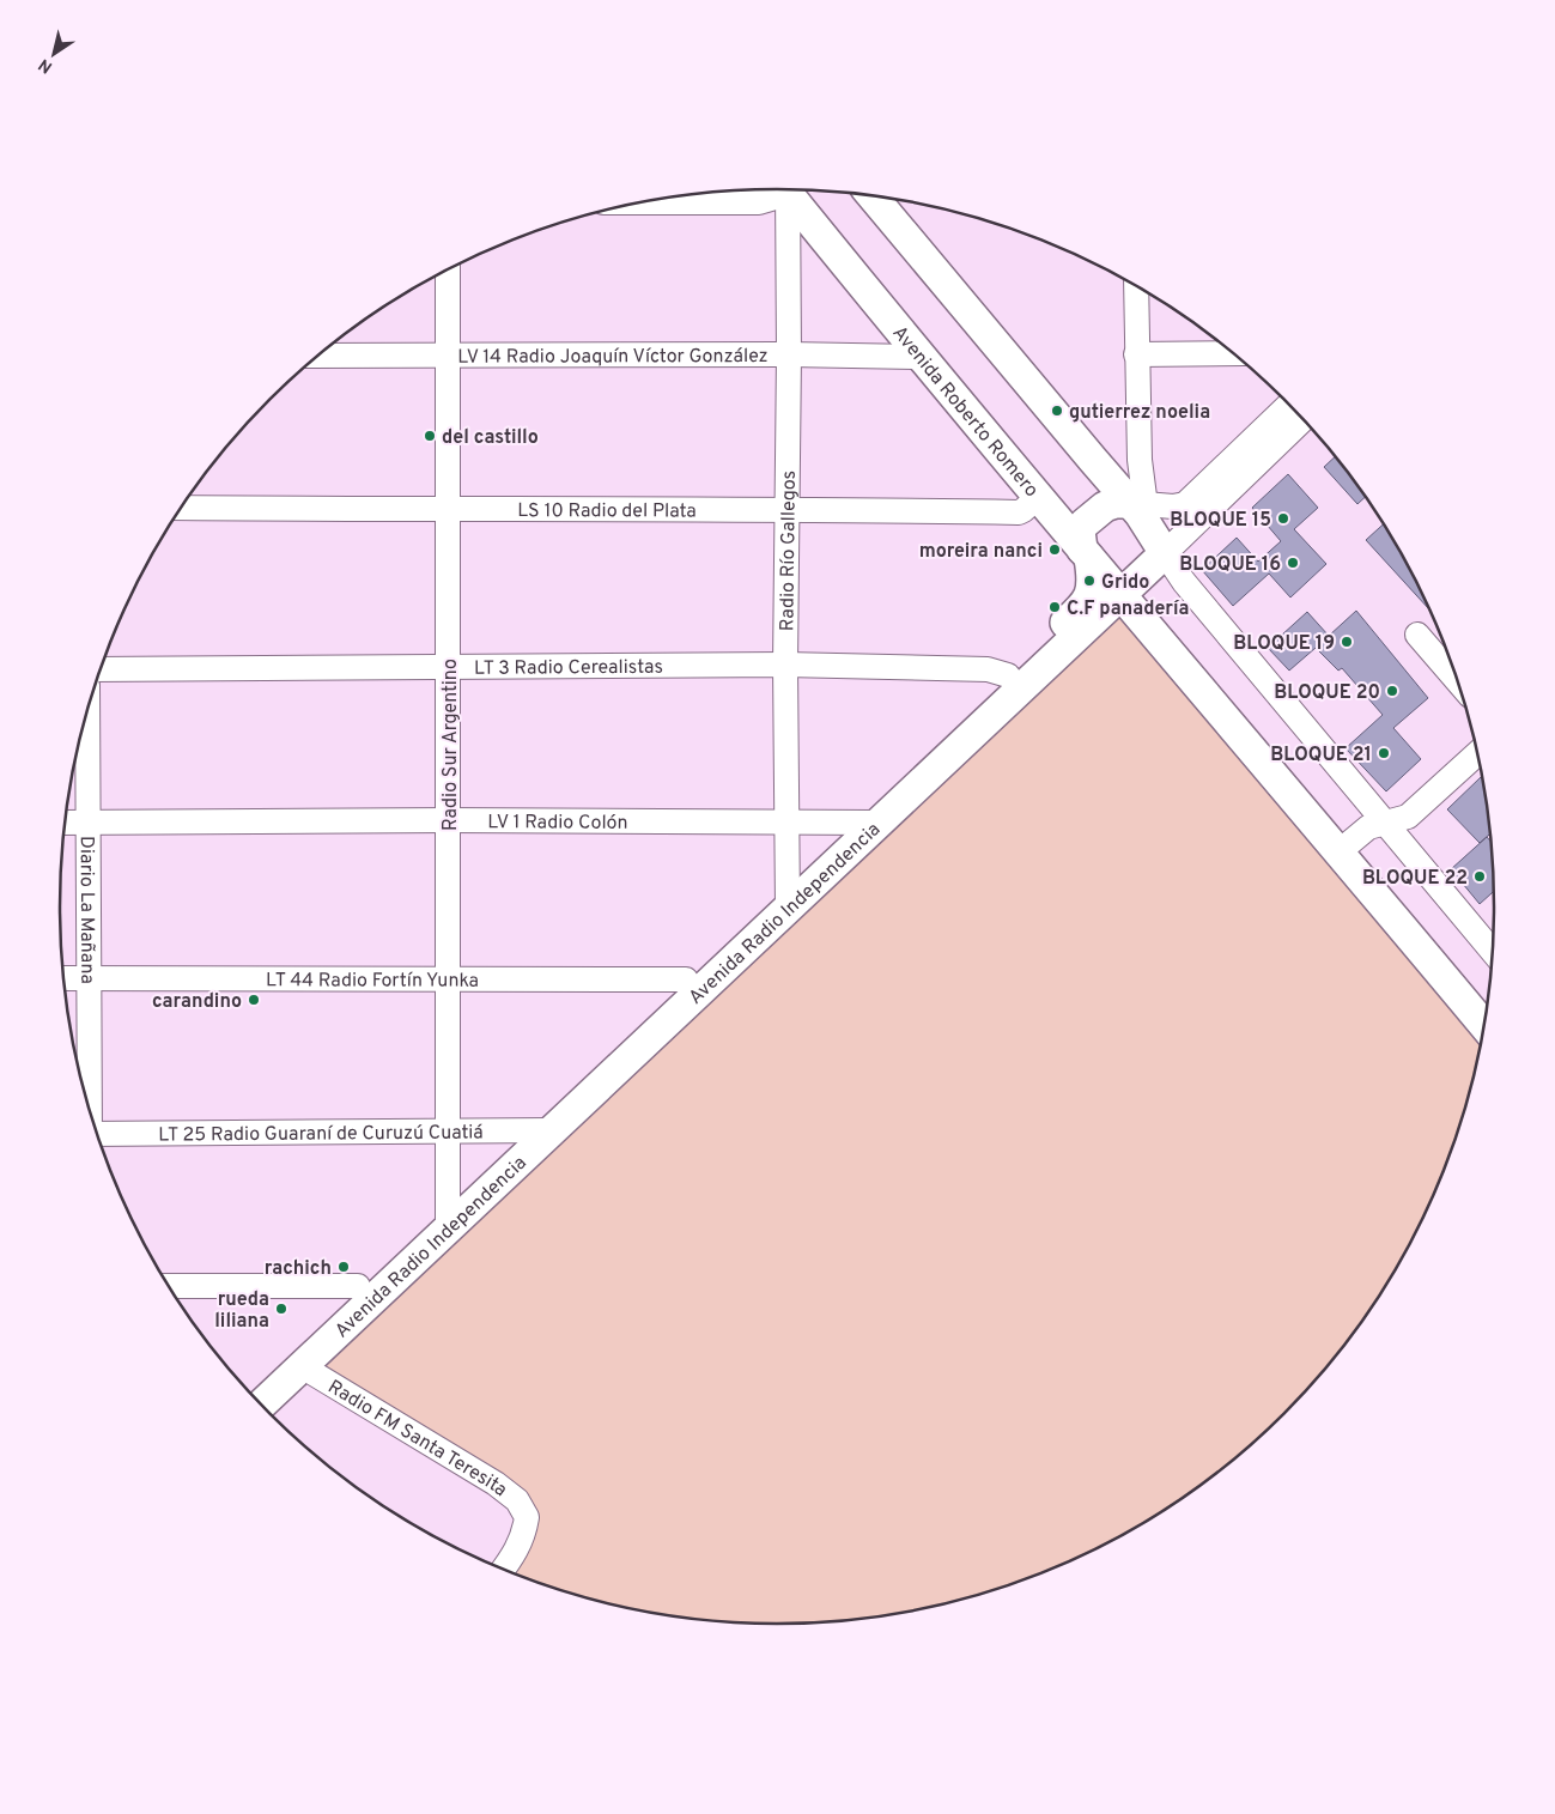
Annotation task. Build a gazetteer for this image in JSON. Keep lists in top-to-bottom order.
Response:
{
  "streets": {
    "main road": ["Avenida Roberto Romero", "Avenida Radio Independencia"],
    "street": [
      "LV 14 Radio Joaquín Víctor González",
      "LS 10 Radio del Plata",
      "Radio Río Gallegos",
      "LT 3 Radio Cerealistas",
      "Radio Sur Argentino",
      "LV 1 Radio Colón",
      "Diario La Mañana",
      "LT 44 Radio Fortín Yunka",
      "LT 25 Radio Guaraní de Curuzú Cuatiá",
      "Radio FM Santa Teresita"
    ]
  },
  "crossings": [
    ["LV 14 Radio Joaquín Víctor González", "Avenida Roberto Romero"],
    ["LV 14 Radio Joaquín Víctor González", "Radio Río Gallegos"],
    ["LV 14 Radio Joaquín Víctor González", "Radio Sur Argentino"],
    ["Avenida Roberto Romero", "LS 10 Radio del Plata"],
    ["Avenida Roberto Romero", "Avenida Radio Independencia"],
    ["LS 10 Radio del Plata", "Radio Río Gallegos"],
    ["LS 10 Radio del Plata", "Radio Sur Argentino"],
    ["Radio Río Gallegos", "LT 3 Radio Cerealistas"],
    ["Radio Río Gallegos", "LV 1 Radio Colón"],
    ["Radio Río Gallegos", "Avenida Radio Independencia"],
    ["LT 3 Radio Cerealistas", "Radio Sur Argentino"],
    ["LT 3 Radio Cerealistas", "Avenida Radio Independencia"],
    ["Radio Sur Argentino", "LV 1 Radio Colón"],
    ["Radio Sur Argentino", "Avenida Radio Independencia"],
    ["Radio Sur Argentino", "LT 44 Radio Fortín Yunka"],
    ["Radio Sur Argentino", "LT 25 Radio Guaraní de Curuzú Cuatiá"],
    ["LV 1 Radio Colón", "Diario La Mañana"],
    ["LV 1 Radio Colón", "Avenida Radio Independencia"],
    ["Diario La Mañana", "LT 44 Radio Fortín Yunka"],
    ["Avenida Radio Independencia", "LT 44 Radio Fortín Yunka"],
    ["Avenida Radio Independencia", "LT 25 Radio Guaraní de Curuzú Cuatiá"],
    ["Avenida Radio Independencia", "Radio FM Santa Teresita"]
  ],
  "places": [
    "gutierrez noelia",
    "del castillo",
    "BLOQUE 15",
    "moreira nanci",
    "BLOQUE 16",
    "Grido",
    "C.F panadería",
    "BLOQUE 19",
    "BLOQUE 20",
    "BLOQUE 21",
    "BLOQUE 22",
    "carandino",
    "rachich",
    "rueda liliana"
  ],
  "north": "bottom left"
}
